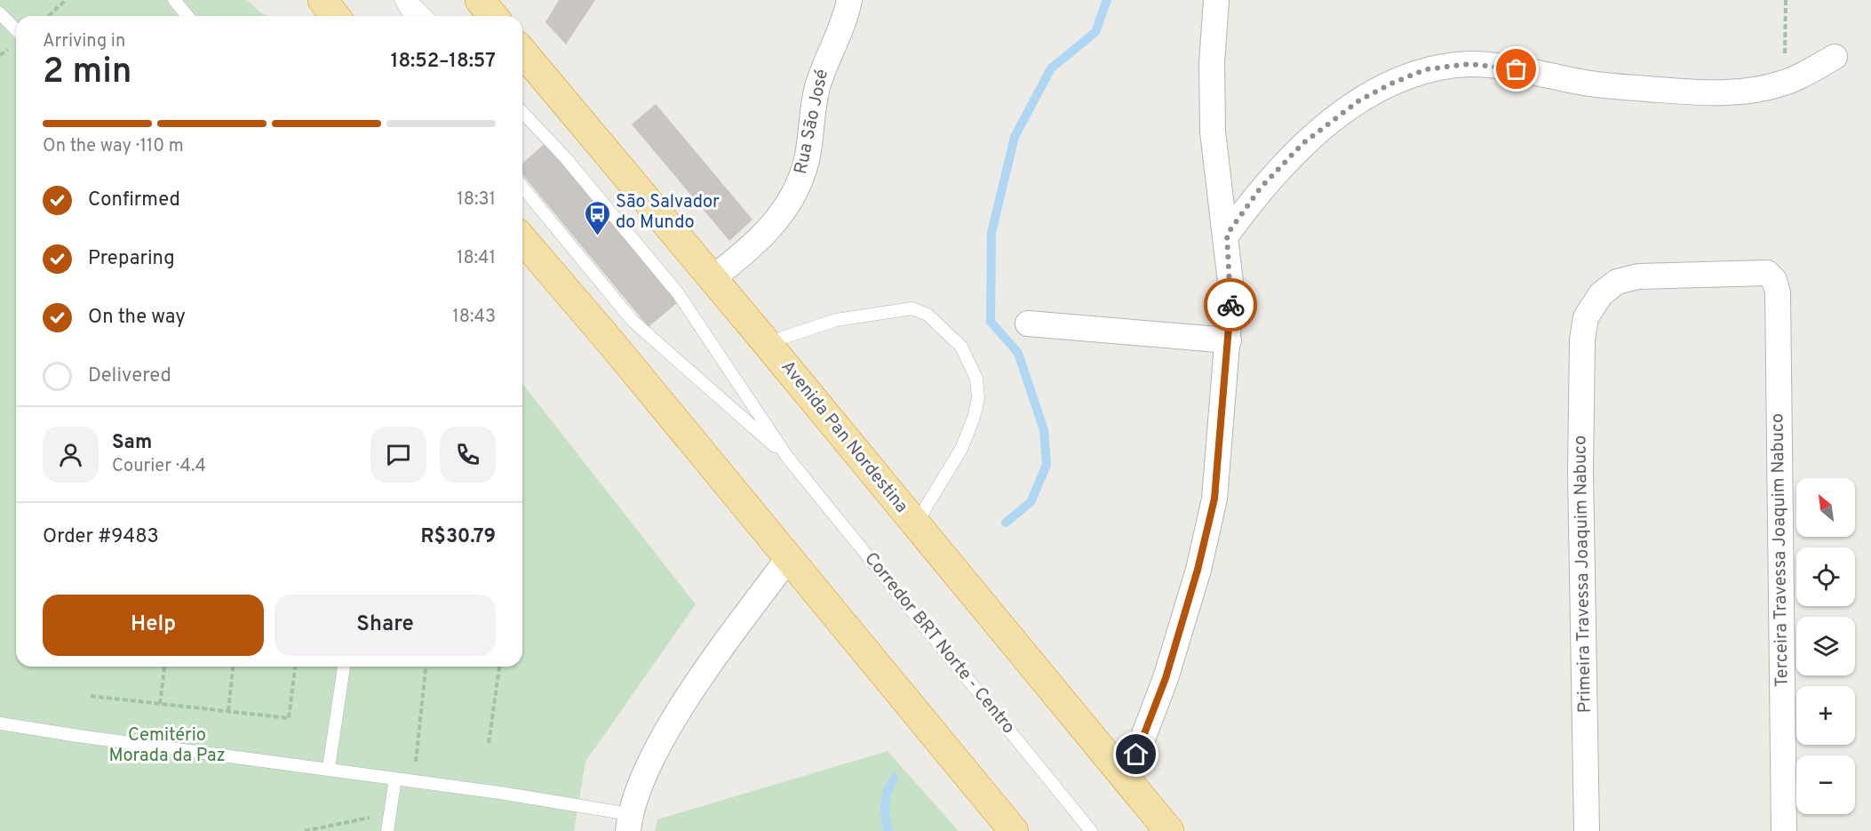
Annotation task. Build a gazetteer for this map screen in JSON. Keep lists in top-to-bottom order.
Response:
{
  "streets": {
    "highway": ["Avenida Pan Nordestina"],
    "street": ["Rua São José", "Terceira Travessa Joaquim Nabuco", "Primeira Travessa Joaquim Nabuco"],
    "lane": ["Corredor BRT Norte - Centro"]
  },
  "crossings": [
    ["Rua São José", "Avenida Pan Nordestina"],
    ["Terceira Travessa Joaquim Nabuco", "Primeira Travessa Joaquim Nabuco"]
  ],
  "parks": ["Cemitério Morada da Paz"],
  "places": {
    "bus stop": ["São Salvador do Mundo"]
  },
  "north": "top left",
  "page": {
    "heading": ["2 min", "Arriving in", "18:52–18:57"],
    "panel": [
      "Sam",
      "Courier · 4.4",
      "Order #9483",
      "R$30.79"
    ],
    "bar": "On the way · 110 m",
    "list": [
      ["Confirmed", "18:31"],
      ["Preparing", "18:41"],
      ["On the way", "18:43"],
      "Delivered"
    ],
    "map_buttons": ["+", "−"],
    "buttons": ["Help", "Share"]
  }
}
